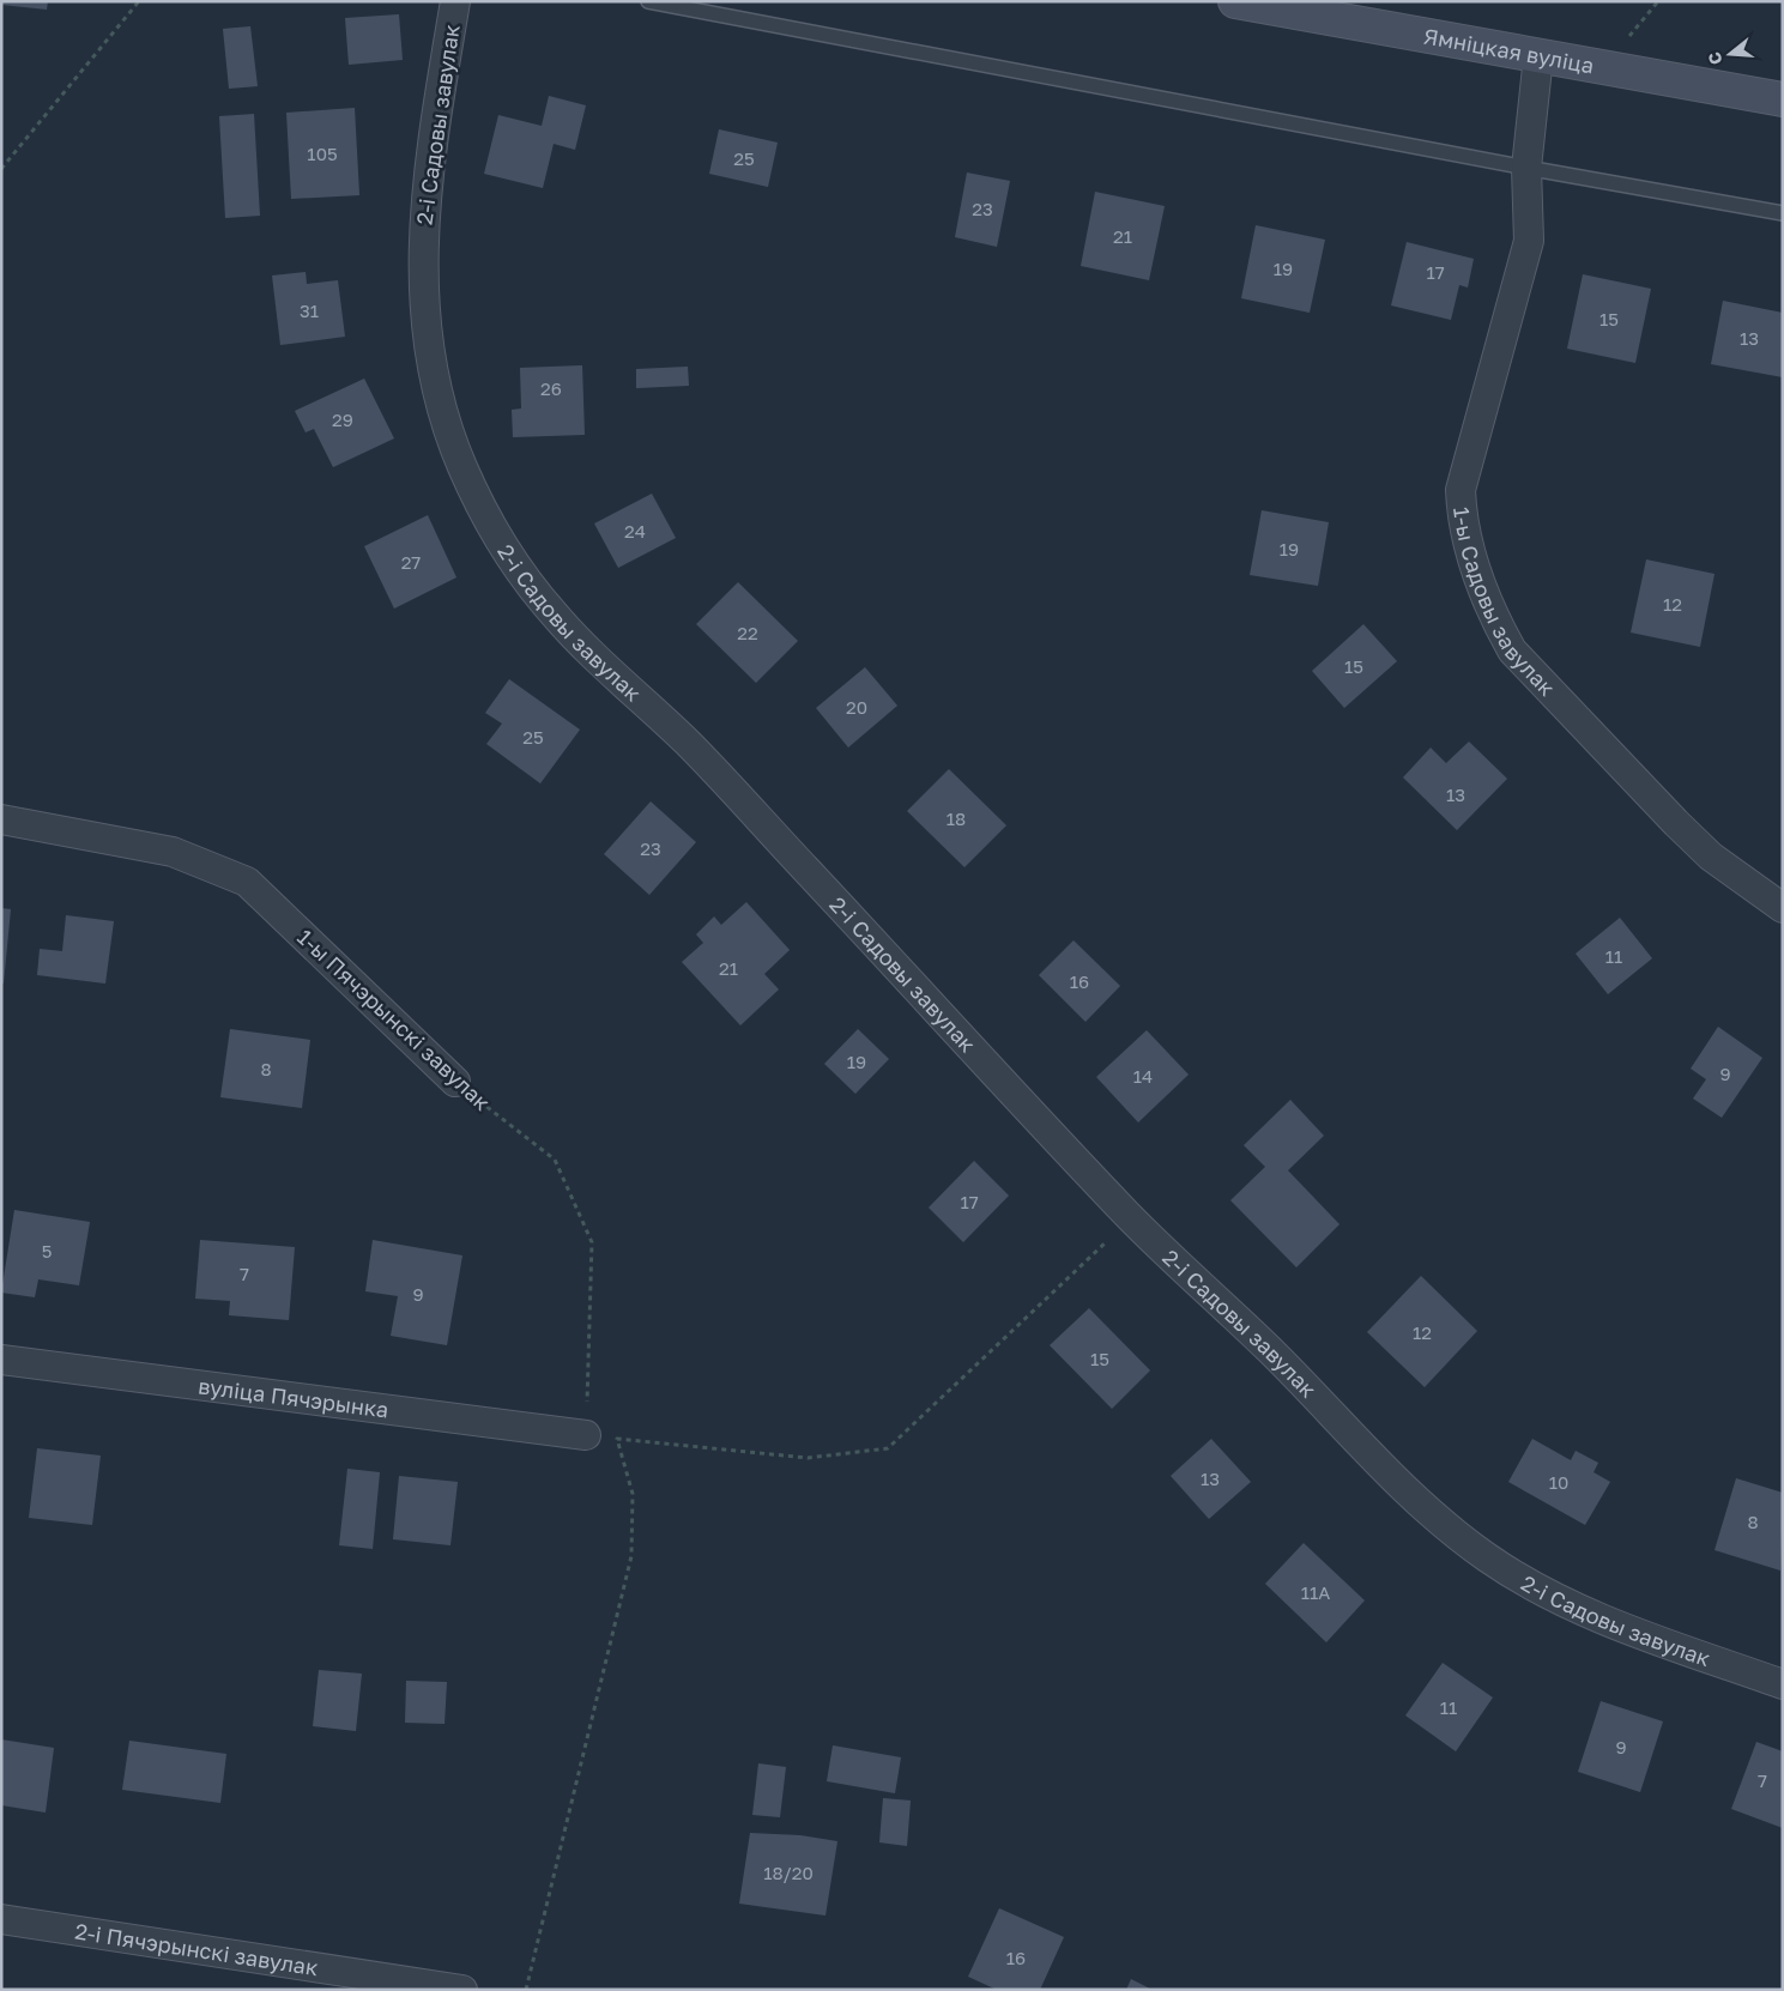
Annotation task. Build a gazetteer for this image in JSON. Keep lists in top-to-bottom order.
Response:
{
  "streets": {
    "main road": ["Ямніцкая вуліца"],
    "street": [
      "2-і Садовы завулак",
      "1-ы Садовы завулак",
      "1-ы Пячэрынскі завулак",
      "вуліца Пячэрынка",
      "2-і Пячэрынскі завулак"
    ]
  },
  "crossings": [
    ["Ямніцкая вуліца", "1-ы Садовы завулак"],
    ["1-ы Пячэрынскі завулак", "вуліца Пячэрынка"]
  ],
  "house_numbers": [
    "105",
    "25",
    "23",
    "21",
    "19",
    "17",
    "31",
    "15",
    "13",
    "26",
    "29",
    "24",
    "19",
    "27",
    "12",
    "22",
    "15",
    "20",
    "25",
    "13",
    "18",
    "23",
    "11",
    "21",
    "16",
    "19",
    "8",
    "9",
    "14",
    "17",
    "5",
    "7",
    "9",
    "12",
    "15",
    "13",
    "10",
    "8",
    "11А",
    "11",
    "9",
    "7",
    "18/20",
    "16"
  ],
  "north": "left"
}
